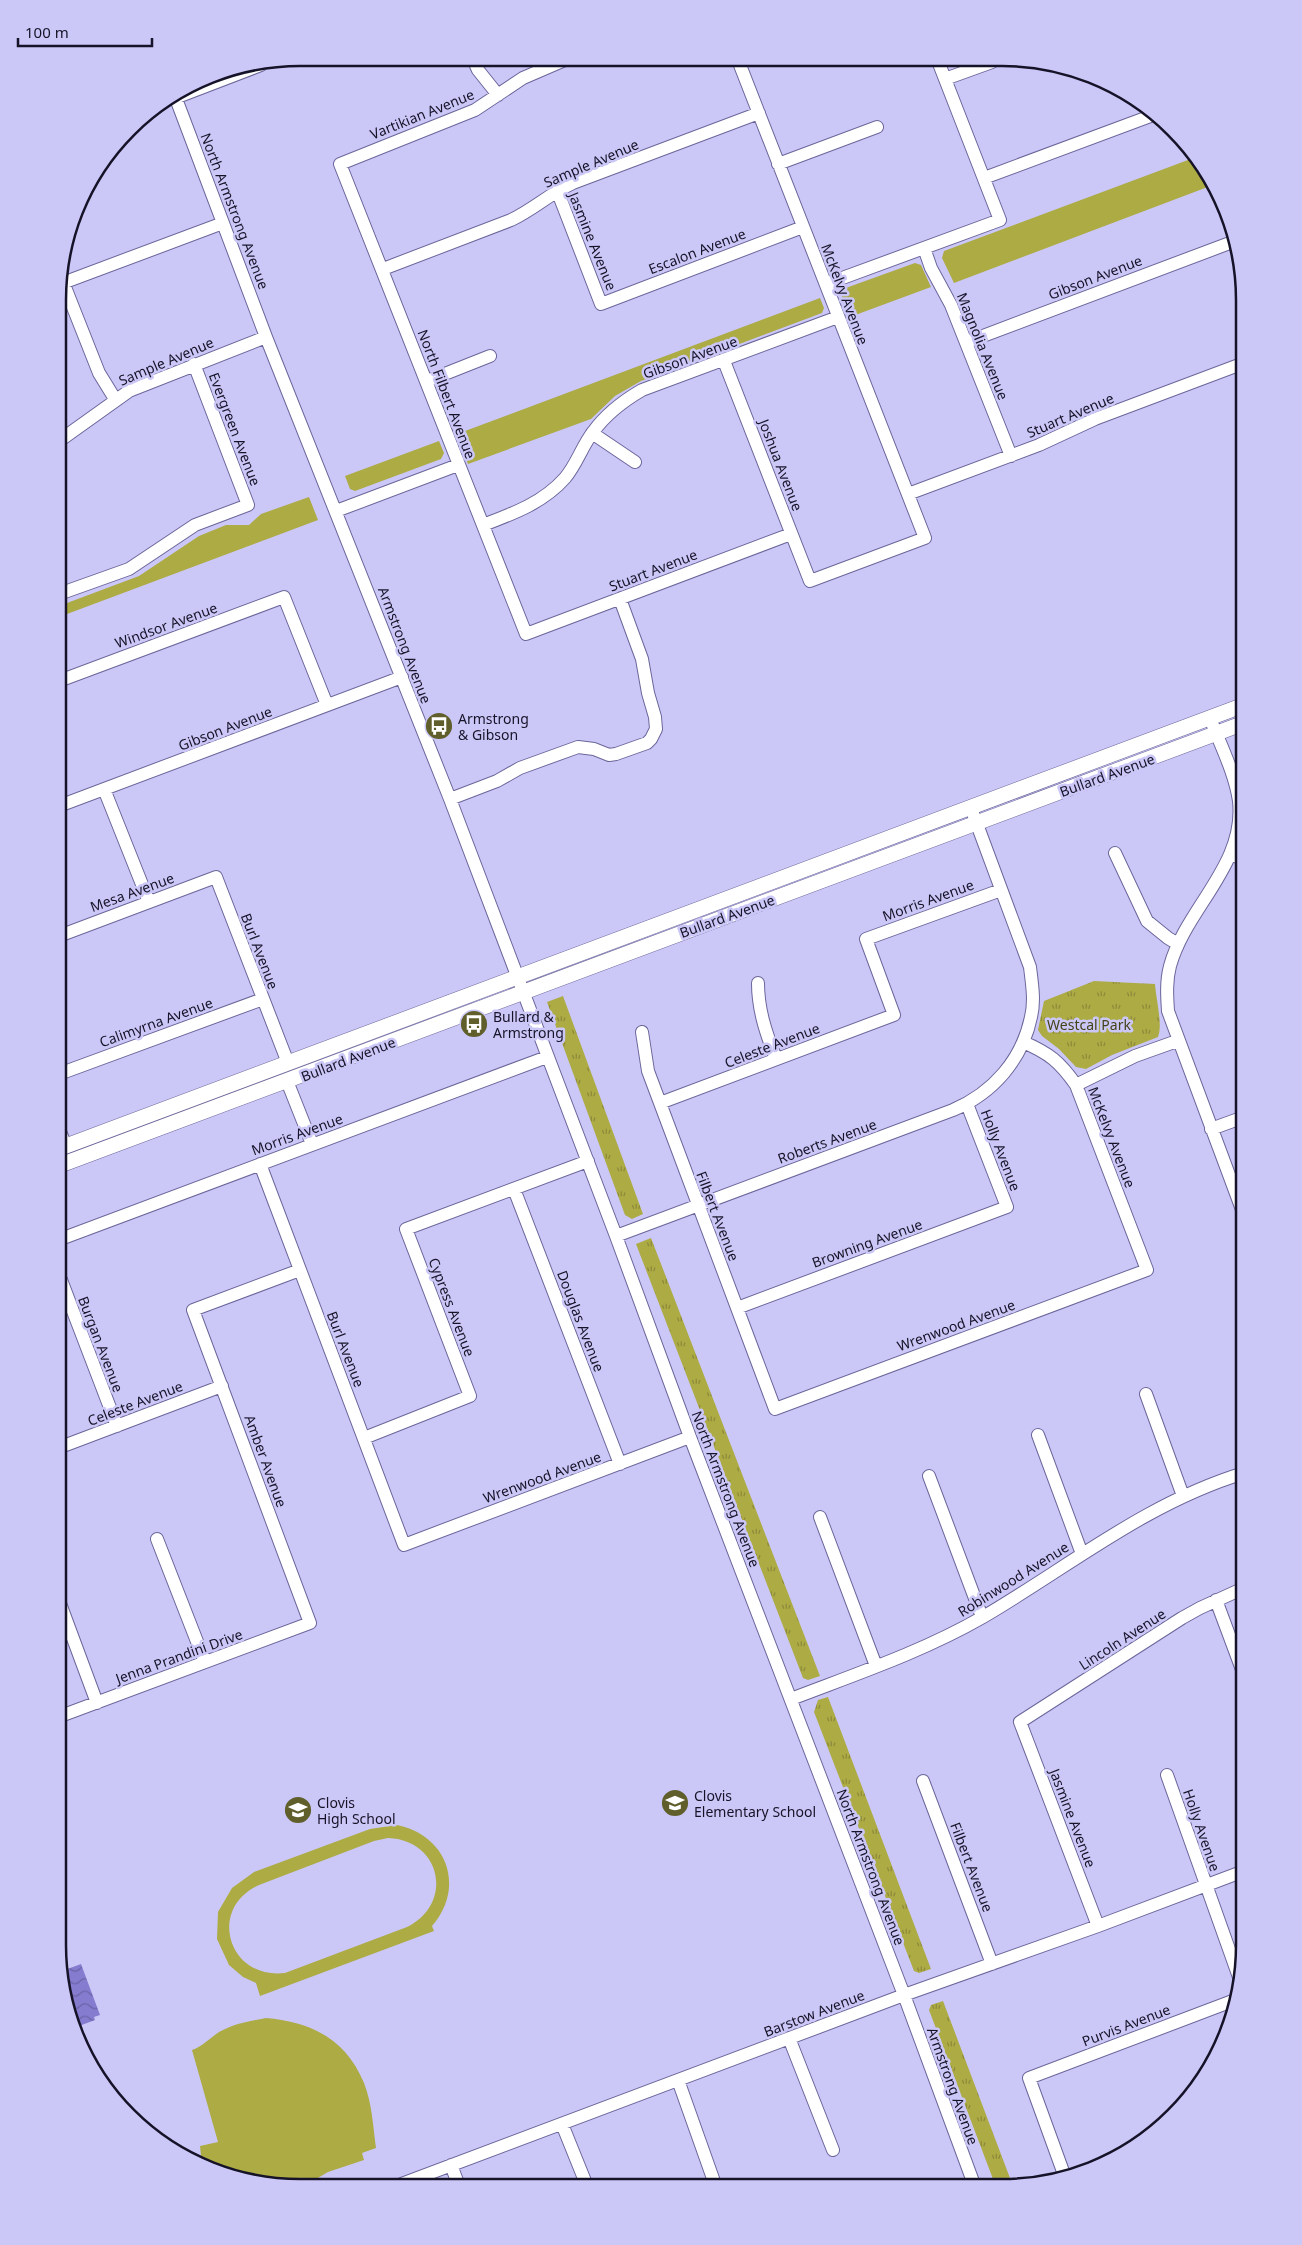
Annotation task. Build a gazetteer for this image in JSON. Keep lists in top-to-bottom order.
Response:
{
  "streets": {
    "main road": ["Bullard Avenue"],
    "street": [
      "Vartikian Avenue",
      "Sample Avenue",
      "North Armstrong Avenue",
      "Jasmine Avenue",
      "Escalon Avenue",
      "Gibson Avenue",
      "McKelvy Avenue",
      "Magnolia Avenue",
      "North Filbert Avenue",
      "Stuart Avenue",
      "Evergreen Avenue",
      "Joshua Avenue",
      "Windsor Avenue",
      "Armstrong Avenue",
      "Mesa Avenue",
      "Morris Avenue",
      "Burl Avenue",
      "Calimyrna Avenue",
      "Celeste Avenue",
      "Roberts Avenue",
      "Holly Avenue",
      "Filbert Avenue",
      "Browning Avenue",
      "Cypress Avenue",
      "Douglas Avenue",
      "Wrenwood Avenue",
      "Burgan Avenue",
      "Amber Avenue",
      "Robinwood Avenue",
      "Lincoln Avenue",
      "Jenna Prandini Drive",
      "Barstow Avenue",
      "Purvis Avenue"
    ]
  },
  "crossings": [
    ["Vartikian Avenue", "North Filbert Avenue"],
    ["Sample Avenue", "North Armstrong Avenue"],
    ["Sample Avenue", "Jasmine Avenue"],
    ["Sample Avenue", "McKelvy Avenue"],
    ["Sample Avenue", "North Filbert Avenue"],
    ["Sample Avenue", "Evergreen Avenue"],
    ["Sample Avenue", "Armstrong Avenue"],
    ["North Armstrong Avenue", "Armstrong Avenue"],
    ["North Armstrong Avenue", "Bullard Avenue"],
    ["North Armstrong Avenue", "Morris Avenue"],
    ["North Armstrong Avenue", "Roberts Avenue"],
    ["North Armstrong Avenue", "Wrenwood Avenue"],
    ["North Armstrong Avenue", "Robinwood Avenue"],
    ["North Armstrong Avenue", "Barstow Avenue"],
    ["Jasmine Avenue", "Escalon Avenue"],
    ["Jasmine Avenue", "Lincoln Avenue"],
    ["Jasmine Avenue", "Barstow Avenue"],
    ["Escalon Avenue", "McKelvy Avenue"],
    ["Gibson Avenue", "McKelvy Avenue"],
    ["Gibson Avenue", "Magnolia Avenue"],
    ["Gibson Avenue", "North Filbert Avenue"],
    ["Gibson Avenue", "Joshua Avenue"],
    ["Gibson Avenue", "Windsor Avenue"],
    ["Gibson Avenue", "Armstrong Avenue"],
    ["McKelvy Avenue", "Stuart Avenue"],
    ["McKelvy Avenue", "Joshua Avenue"],
    ["McKelvy Avenue", "Roberts Avenue"],
    ["McKelvy Avenue", "Wrenwood Avenue"],
    ["Magnolia Avenue", "Stuart Avenue"],
    ["North Filbert Avenue", "Stuart Avenue"],
    ["Stuart Avenue", "Joshua Avenue"],
    ["Armstrong Avenue", "Bullard Avenue"],
    ["Armstrong Avenue", "Barstow Avenue"],
    ["Bullard Avenue", "Burl Avenue"],
    ["Mesa Avenue", "Burl Avenue"],
    ["Morris Avenue", "Burl Avenue"],
    ["Morris Avenue", "Celeste Avenue"],
    ["Burl Avenue", "Calimyrna Avenue"],
    ["Burl Avenue", "Cypress Avenue"],
    ["Burl Avenue", "Wrenwood Avenue"],
    ["Burl Avenue", "Amber Avenue"],
    ["Celeste Avenue", "Filbert Avenue"],
    ["Celeste Avenue", "Burgan Avenue"],
    ["Celeste Avenue", "Amber Avenue"],
    ["Roberts Avenue", "Holly Avenue"],
    ["Roberts Avenue", "Filbert Avenue"],
    ["Holly Avenue", "Browning Avenue"],
    ["Holly Avenue", "Barstow Avenue"],
    ["Filbert Avenue", "Browning Avenue"],
    ["Filbert Avenue", "Wrenwood Avenue"],
    ["Filbert Avenue", "Barstow Avenue"],
    ["Cypress Avenue", "Douglas Avenue"],
    ["Douglas Avenue", "Wrenwood Avenue"],
    ["Amber Avenue", "Jenna Prandini Drive"]
  ],
  "parks": ["Westcal Park"],
  "places": {
    "bus stop": ["Armstrong & Gibson", "Bullard & Armstrong"],
    "school or university": ["Clovis Elementary School", "Clovis High School"]
  },
  "scale_bar": "100 m"
}
